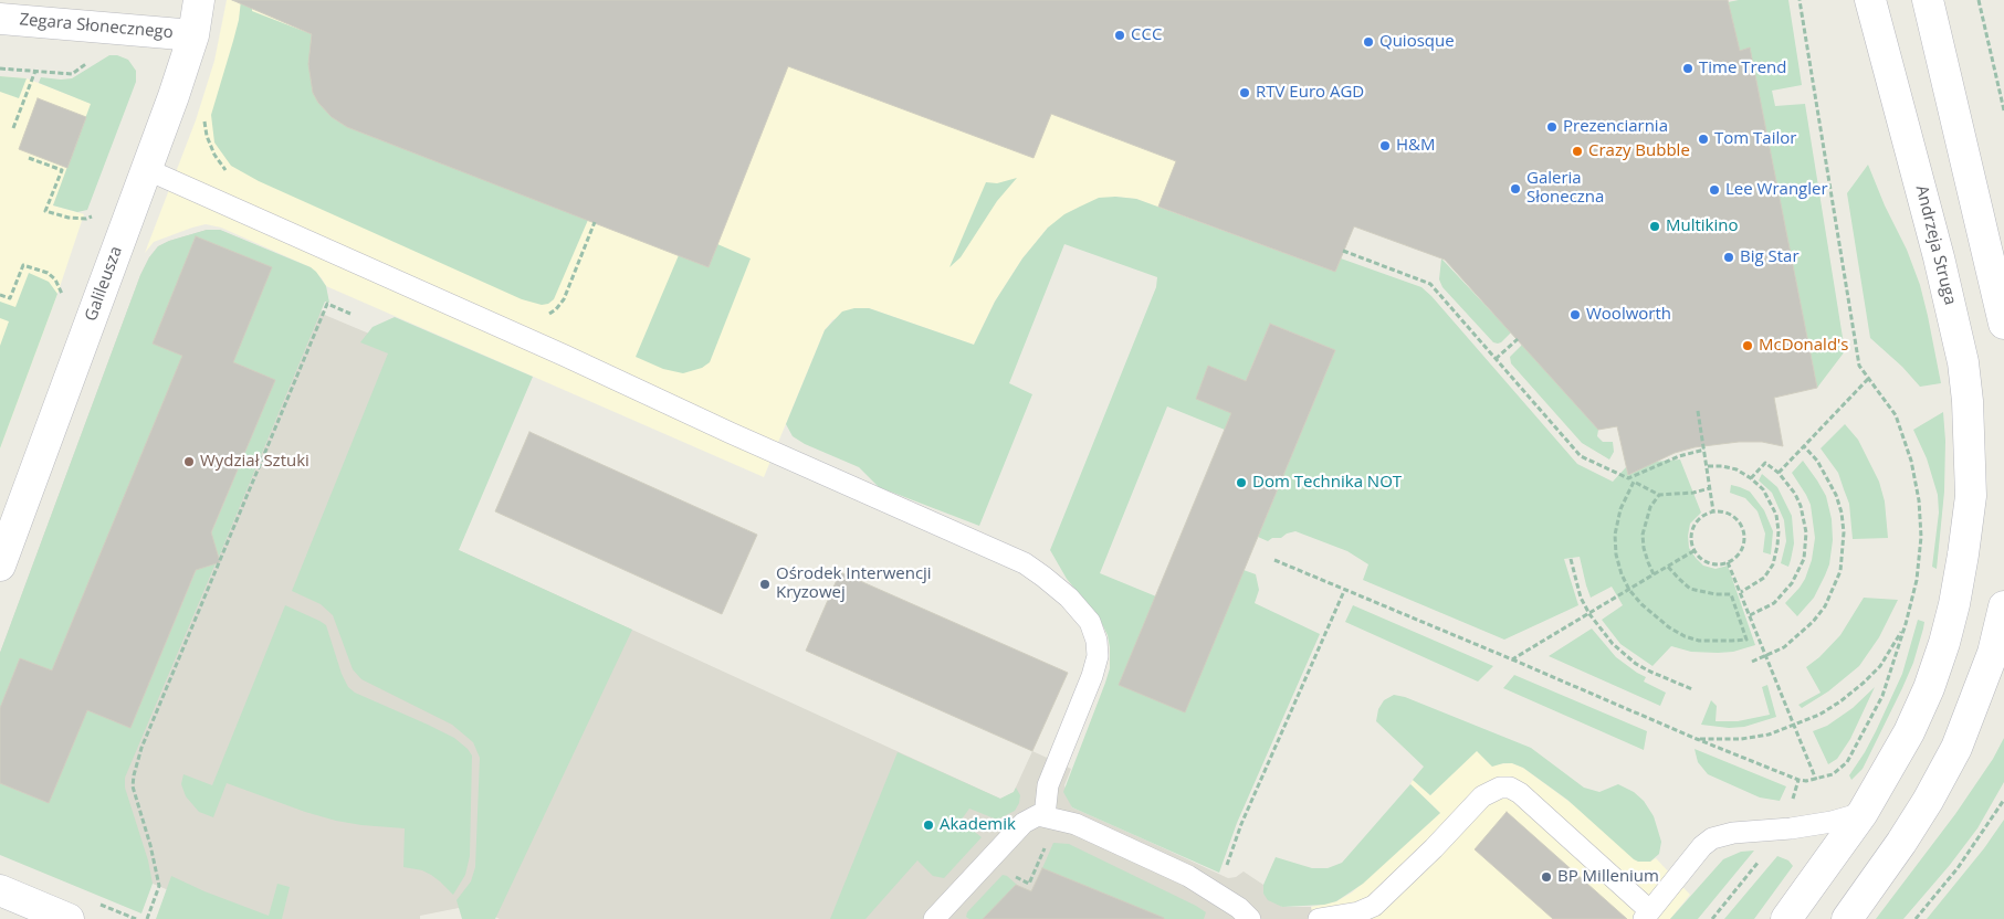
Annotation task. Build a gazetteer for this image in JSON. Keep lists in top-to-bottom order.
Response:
{
  "streets": {
    "street": ["Zegara Słonecznego", "Andrzeja Struga", "Galileusza"]
  },
  "crossings": [
    ["Zegara Słonecznego", "Galileusza"]
  ],
  "places": [
    "CCC",
    "Quiosque",
    "Time Trend",
    "RTV Euro AGD",
    "Prezenciarnia",
    "Tom Tailor",
    "H&M",
    "Crazy Bubble",
    "Galeria Słoneczna",
    "Lee Wrangler",
    "Multikino",
    "Big Star",
    "Woolworth",
    "McDonald's",
    "Wydział Sztuki",
    "Dom Technika NOT",
    "Ośrodek Interwencji Kryzowej",
    "Akademik",
    "BP Millenium"
  ]
}
